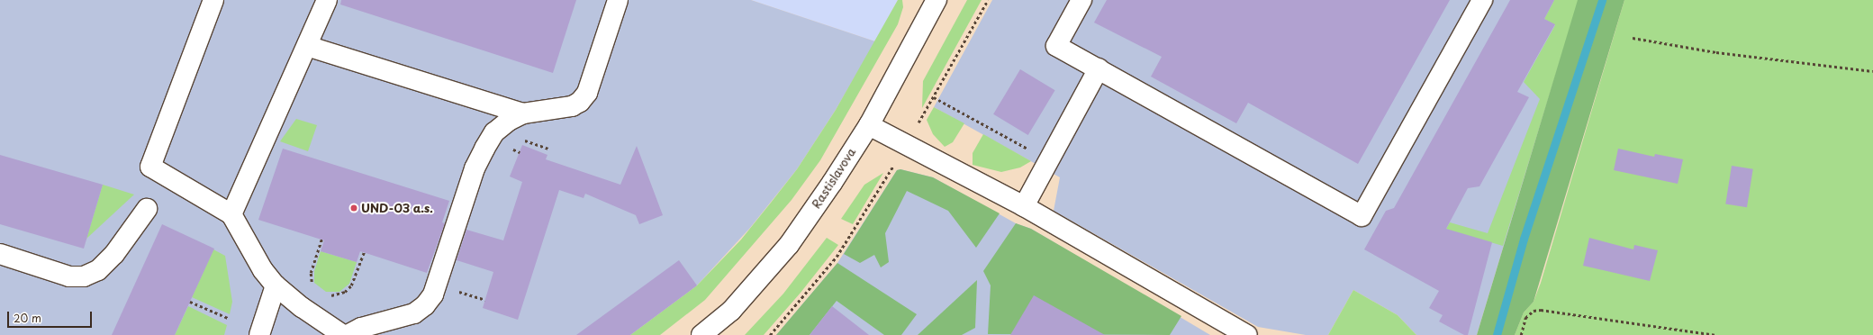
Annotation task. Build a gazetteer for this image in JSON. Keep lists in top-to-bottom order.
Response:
{
  "streets": {
    "street": ["Rastislavova"]
  },
  "places": ["UND-03 a.s."],
  "scale_bar": "20 m"
}
